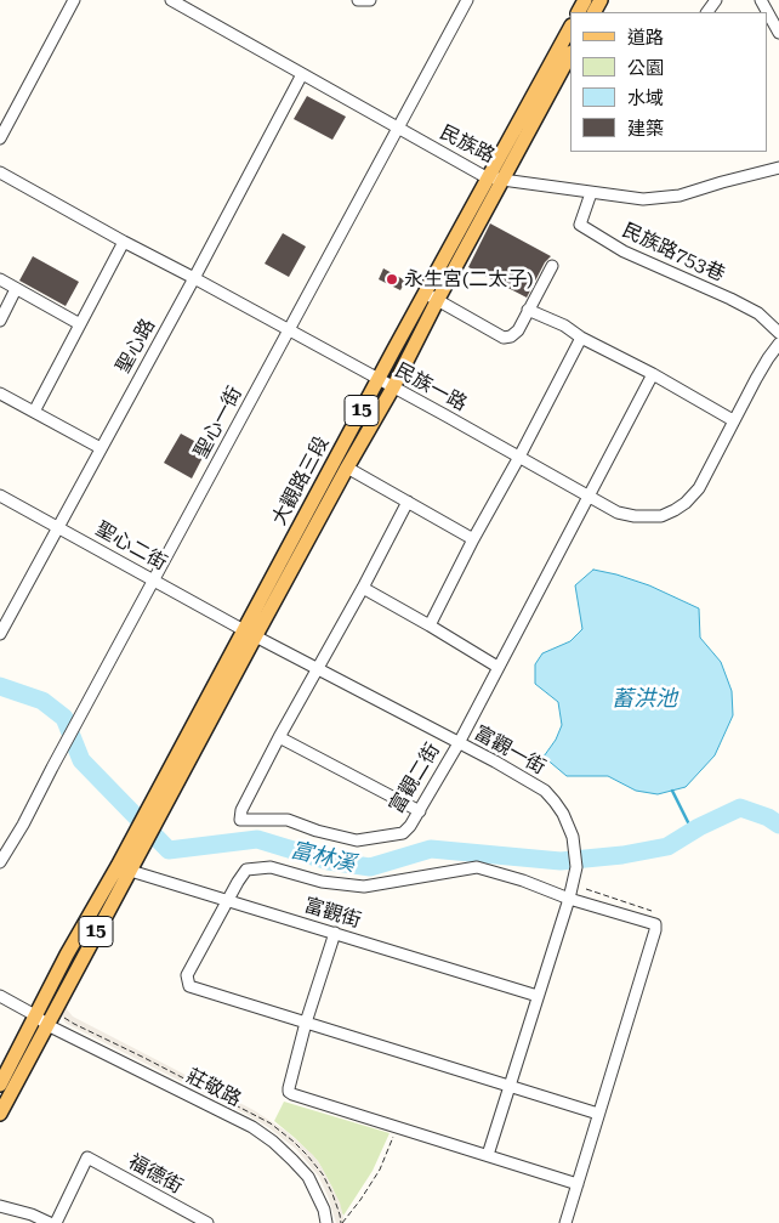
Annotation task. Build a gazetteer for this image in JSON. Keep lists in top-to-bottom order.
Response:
{
  "streets": {
    "main road": ["15", "大觀路三段"],
    "street": [
      "民族路",
      "民族路753巷",
      "聖心路",
      "民族一路",
      "聖心一街",
      "聖心二街",
      "富觀一街",
      "富觀二街",
      "富觀街",
      "莊敬路",
      "福德街"
    ]
  },
  "crossings": [
    ["民族路", "民族路753巷"],
    ["民族路", "聖心路"],
    ["民族路", "聖心一街"],
    ["民族路", "大觀路三段"],
    ["聖心路", "民族一路"],
    ["聖心路", "聖心二街"],
    ["民族一路", "聖心一街"],
    ["民族一路", "大觀路三段"],
    ["民族一路", "富觀二街"],
    ["15", "大觀路三段"],
    ["15", "富觀街"],
    ["15", "莊敬路"],
    ["聖心一街", "聖心二街"],
    ["大觀路三段", "聖心二街"],
    ["大觀路三段", "富觀一街"],
    ["聖心二街", "富觀一街"],
    ["富觀一街", "富觀二街"],
    ["富觀一街", "富觀街"]
  ],
  "water": ["蓄洪池", "富林溪"],
  "places": ["永生宮(二太子)"],
  "legend": [
    "道路",
    "公園",
    "水域",
    "建築"
  ]
}
